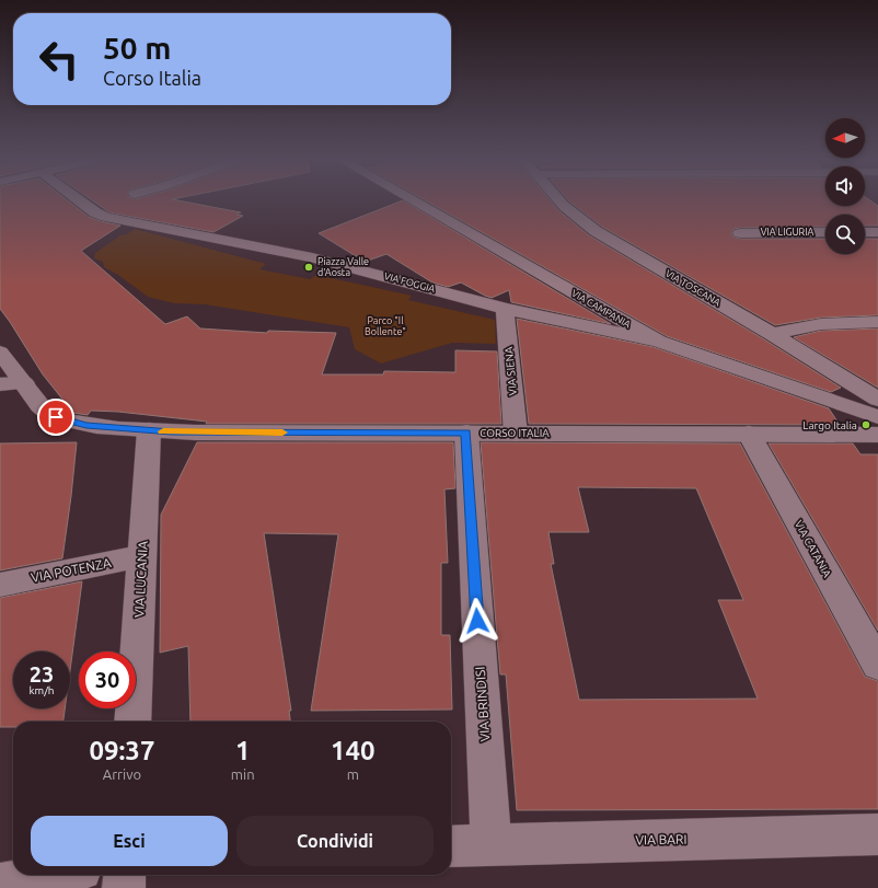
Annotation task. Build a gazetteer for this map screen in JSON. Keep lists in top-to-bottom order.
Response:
{
  "streets": {
    "street": [
      "VIA LIGURIA",
      "VIA FOGGIA",
      "VIA TOSCANA",
      "VIA CAMPANIA",
      "VIA SIENA",
      "CORSO ITALIA",
      "VIA CATANIA",
      "VIA POTENZA",
      "VIA LUCANIA",
      "VIA BRINDISI",
      "VIA BARI"
    ]
  },
  "crossings": [
    ["VIA FOGGIA", "VIA CAMPANIA"],
    ["VIA FOGGIA", "VIA SIENA"],
    ["VIA SIENA", "CORSO ITALIA"],
    ["CORSO ITALIA", "VIA CATANIA"],
    ["CORSO ITALIA", "VIA LUCANIA"],
    ["CORSO ITALIA", "VIA BRINDISI"],
    ["VIA POTENZA", "VIA LUCANIA"],
    ["VIA BRINDISI", "VIA BARI"]
  ],
  "parks": ["Parco \"Il Bollente\""],
  "places": ["Piazza Valle d'Aosta", "Largo Italia"],
  "north": "left",
  "page": {
    "turn": ["50 m", "Corso Italia"],
    "speed": "23 km/h",
    "limit": "30",
    "eta": [
      "09:37",
      "Arrivo",
      "1",
      "min",
      "140",
      "m"
    ],
    "buttons": ["Esci", "Condividi"]
  }
}
